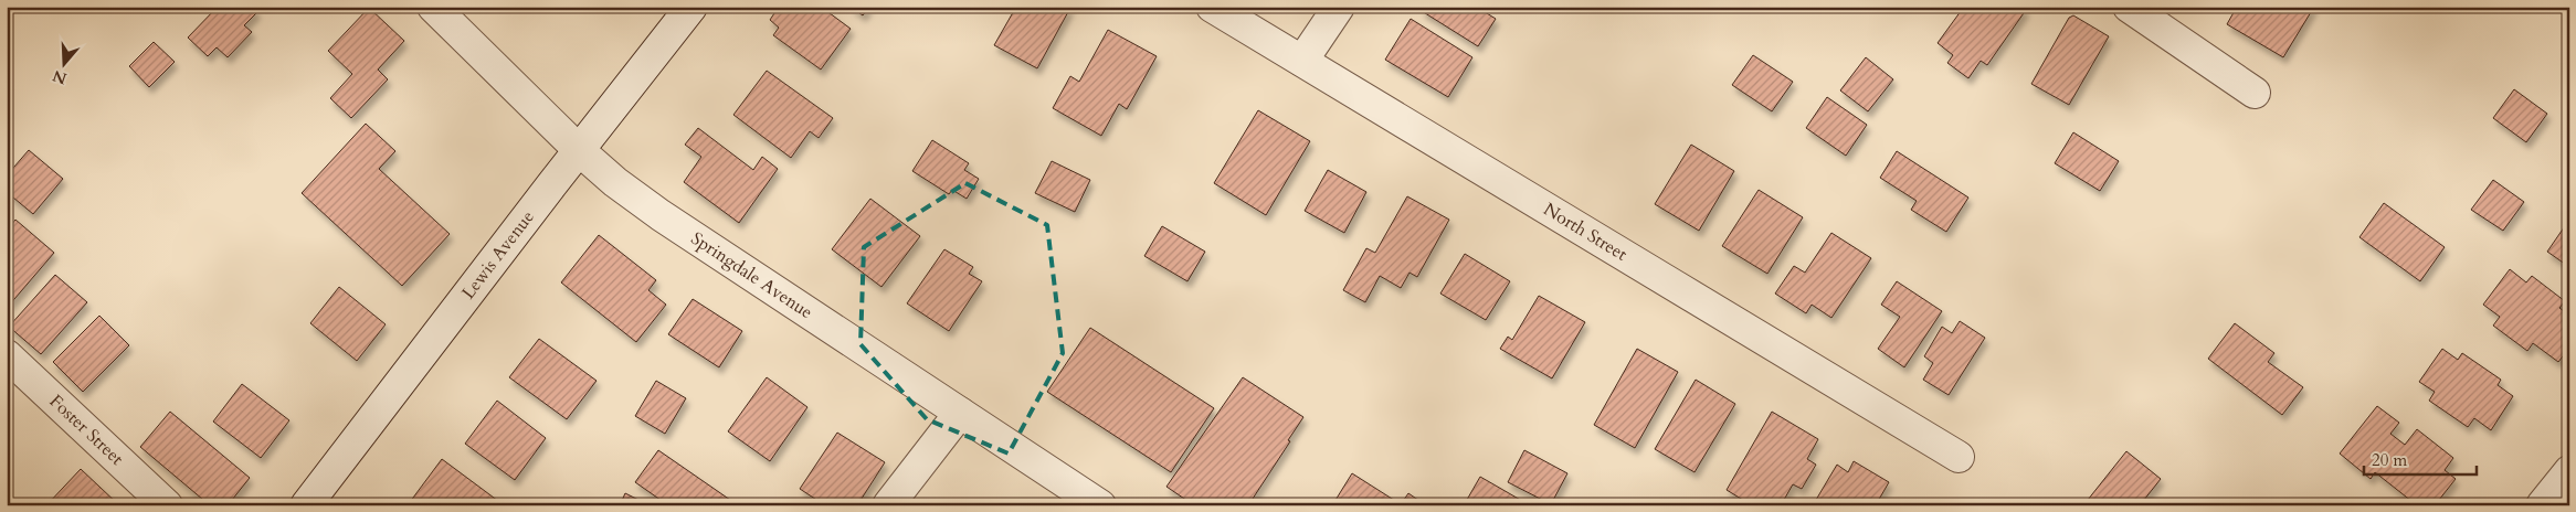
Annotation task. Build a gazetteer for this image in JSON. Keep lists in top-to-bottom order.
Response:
{
  "streets": {
    "street": [
      "North Street",
      "Lewis Avenue",
      "Springdale Avenue",
      "Foster Street"
    ]
  },
  "crossings": [
    ["Lewis Avenue", "Springdale Avenue"]
  ],
  "scale_bar": "20 m",
  "north": "bottom"
}
